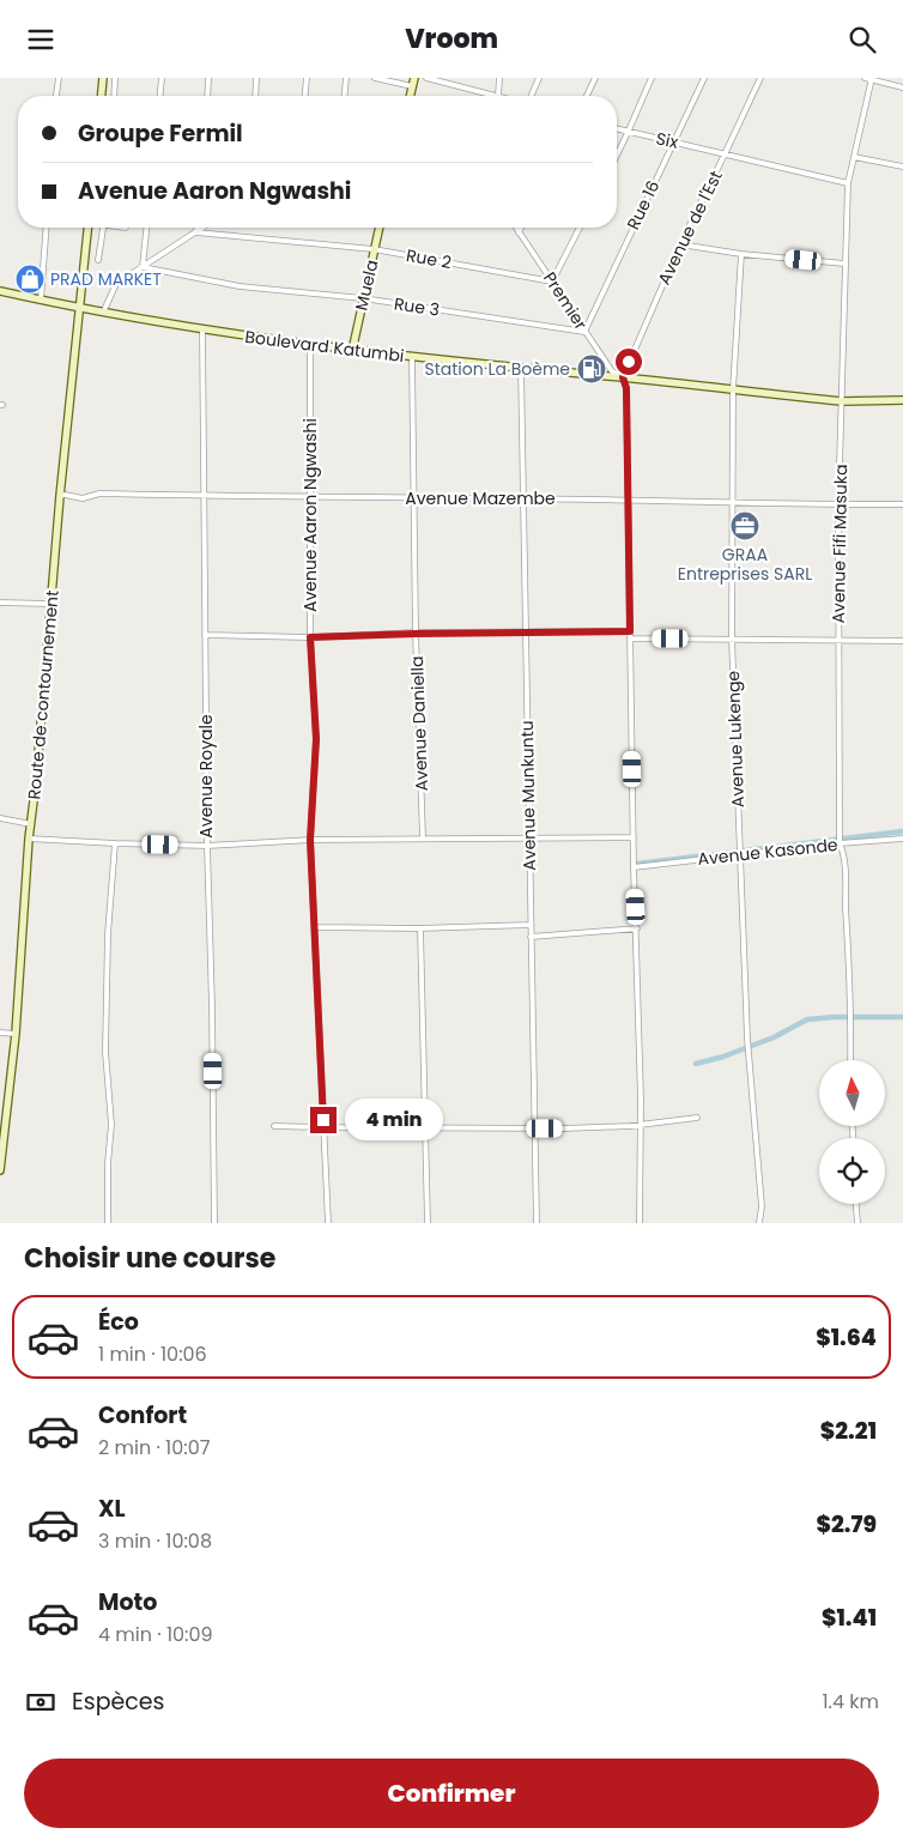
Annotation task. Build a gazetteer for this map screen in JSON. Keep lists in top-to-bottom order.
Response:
{
  "streets": {
    "street": [
      "Six",
      "Rue 16",
      "Avenue de l'Est",
      "Rue 2",
      "Muela",
      "Premier",
      "Rue 3",
      "Boulevard Katumbi",
      "Avenue Mazembe",
      "Avenue Aaron Ngwashi",
      "Avenue Fifi Masuka",
      "Route de contournement",
      "Avenue Daniella",
      "Avenue Lukenge",
      "Avenue Royale",
      "Avenue Munkuntu",
      "Avenue Kasonde"
    ]
  },
  "crossings": [
    ["Six", "Rue 16"],
    ["Six", "Avenue de l'Est"],
    ["Six", "Avenue Fifi Masuka"],
    ["Rue 16", "Premier"],
    ["Rue 16", "Rue 3"],
    ["Avenue de l'Est", "Premier"],
    ["Avenue de l'Est", "Boulevard Katumbi"],
    ["Rue 2", "Muela"],
    ["Rue 2", "Premier"],
    ["Muela", "Rue 3"],
    ["Muela", "Boulevard Katumbi"],
    ["Premier", "Rue 3"],
    ["Premier", "Boulevard Katumbi"],
    ["Boulevard Katumbi", "Avenue Aaron Ngwashi"],
    ["Boulevard Katumbi", "Avenue Fifi Masuka"],
    ["Boulevard Katumbi", "Route de contournement"],
    ["Boulevard Katumbi", "Avenue Daniella"],
    ["Boulevard Katumbi", "Avenue Lukenge"],
    ["Boulevard Katumbi", "Avenue Royale"],
    ["Boulevard Katumbi", "Avenue Munkuntu"],
    ["Avenue Mazembe", "Avenue Aaron Ngwashi"],
    ["Avenue Mazembe", "Avenue Fifi Masuka"],
    ["Avenue Mazembe", "Route de contournement"],
    ["Avenue Mazembe", "Avenue Daniella"],
    ["Avenue Mazembe", "Avenue Lukenge"],
    ["Avenue Mazembe", "Avenue Royale"],
    ["Avenue Mazembe", "Avenue Munkuntu"],
    ["Avenue Fifi Masuka", "Avenue Kasonde"],
    ["Avenue Lukenge", "Avenue Kasonde"]
  ],
  "places": {
    "shop": ["PRAD MARKET"],
    "fuel station": ["Station La Boème"],
    "office": ["GRAA Entreprises SARL"]
  },
  "north": "top",
  "page": {
    "header": "Vroom",
    "banner": ["Groupe Fermil", "Avenue Aaron Ngwashi"],
    "bubble": "4 min",
    "heading": "Choisir une course",
    "list": [
      {
        "name": "Éco",
        "note": "1 min · 10:06",
        "value": "$1.64"
      },
      {
        "name": "Confort",
        "note": "2 min · 10:07",
        "value": "$2.21"
      },
      {
        "name": "XL",
        "note": "3 min · 10:08",
        "value": "$2.79"
      },
      {
        "name": "Moto",
        "note": "4 min · 10:09",
        "value": "$1.41"
      }
    ],
    "pay": ["Espèces", "1.4 km"],
    "buttons": "Confirmer"
  }
}
